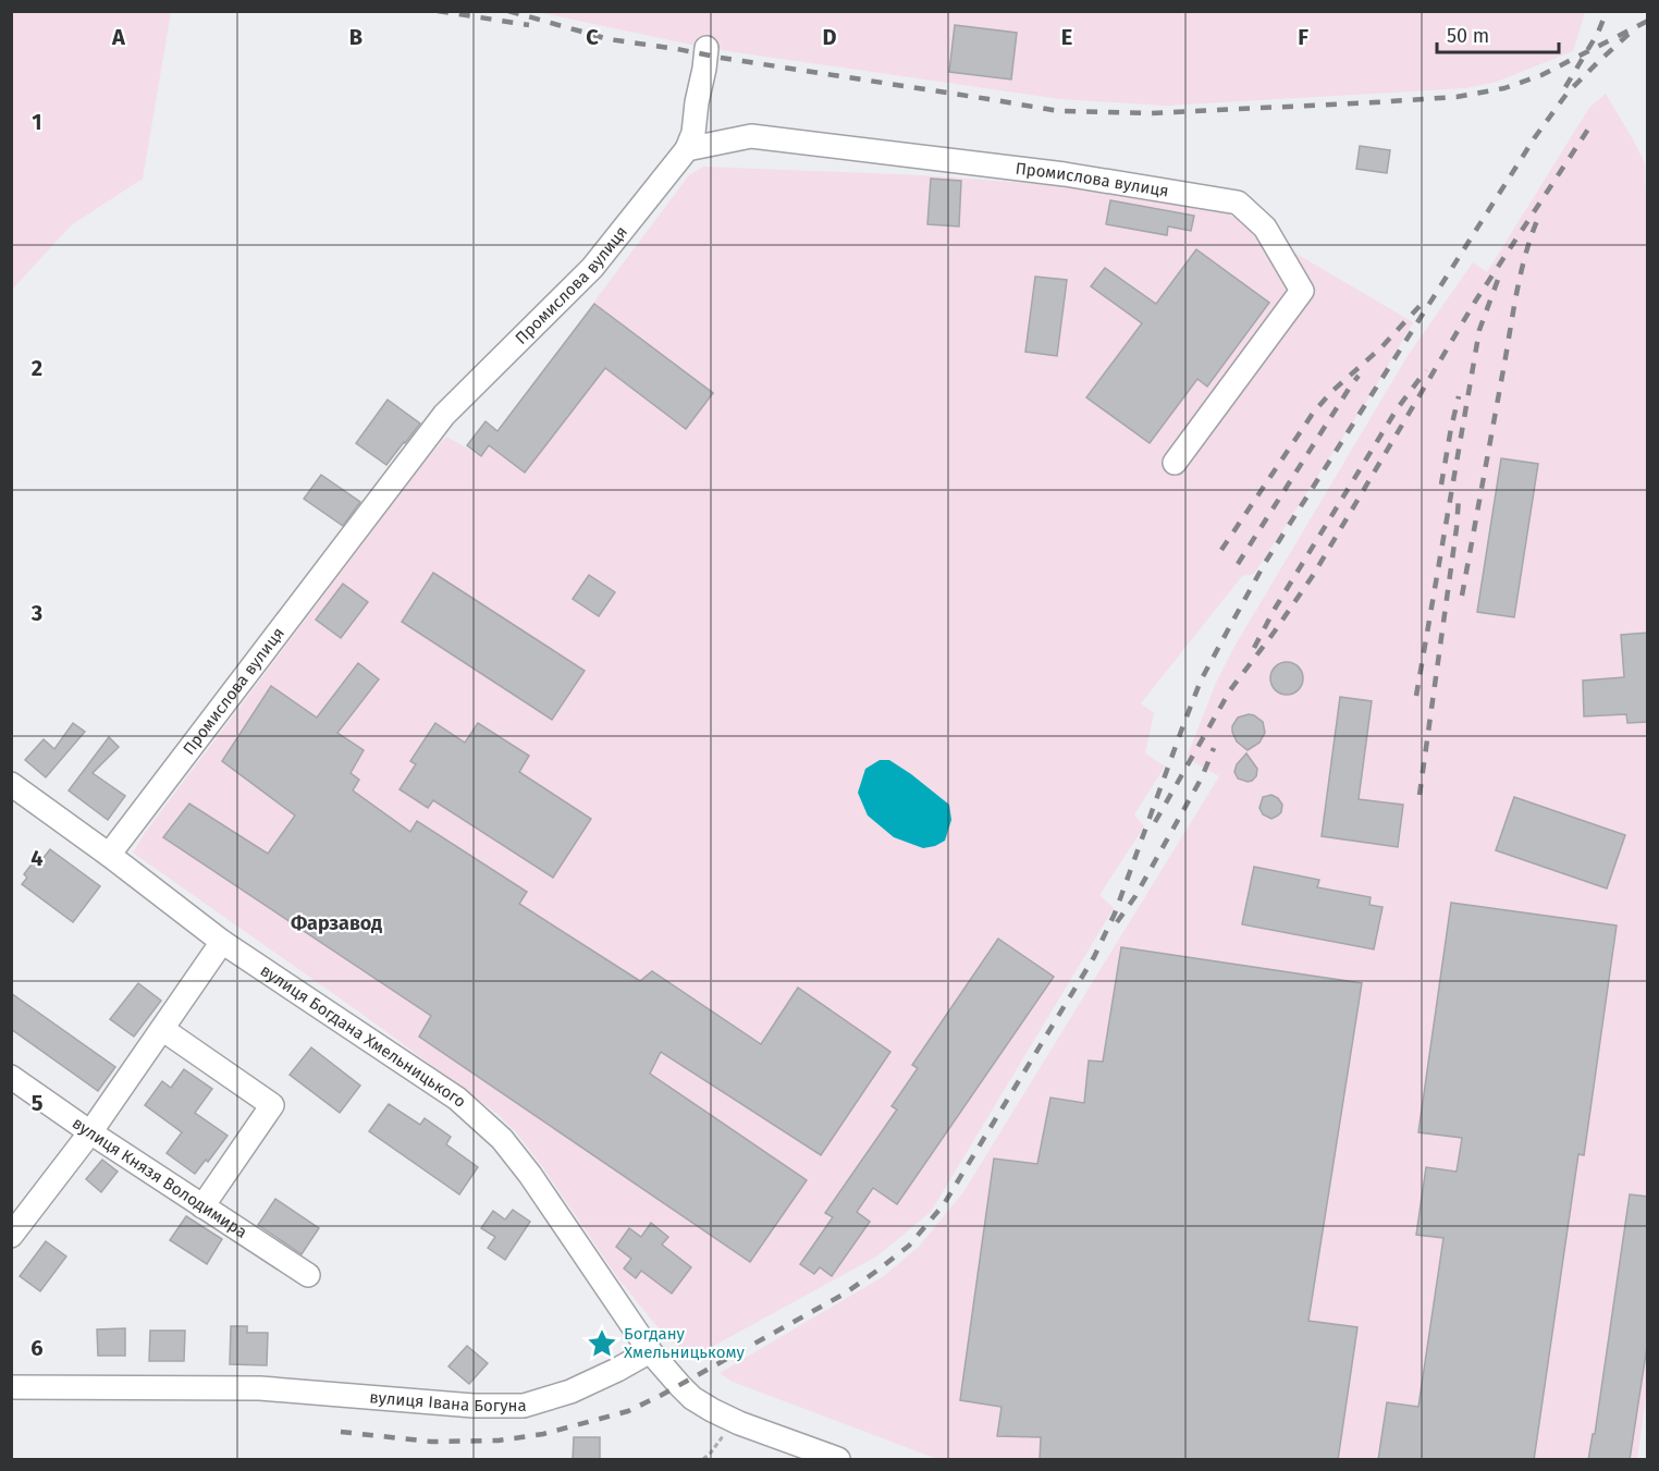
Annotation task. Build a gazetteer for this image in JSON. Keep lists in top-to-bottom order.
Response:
{
  "streets": {
    "street": [
      "Промислова вулиця",
      "вулиця Богдана Хмельницького",
      "вулиця Князя Володимира",
      "вулиця Івана Богуна"
    ]
  },
  "crossings": [
    ["Промислова вулиця", "вулиця Богдана Хмельницького"],
    ["вулиця Богдана Хмельницького", "вулиця Івана Богуна"]
  ],
  "districts": ["Фарзавод"],
  "places": {
    "place": ["Богдану Хмельницькому"]
  },
  "scale_bar": "50 m",
  "grid": {
    "columns": [
      "A",
      "B",
      "C",
      "D",
      "E",
      "F"
    ],
    "rows": [
      "1",
      "2",
      "3",
      "4",
      "5",
      "6"
    ]
  }
}
